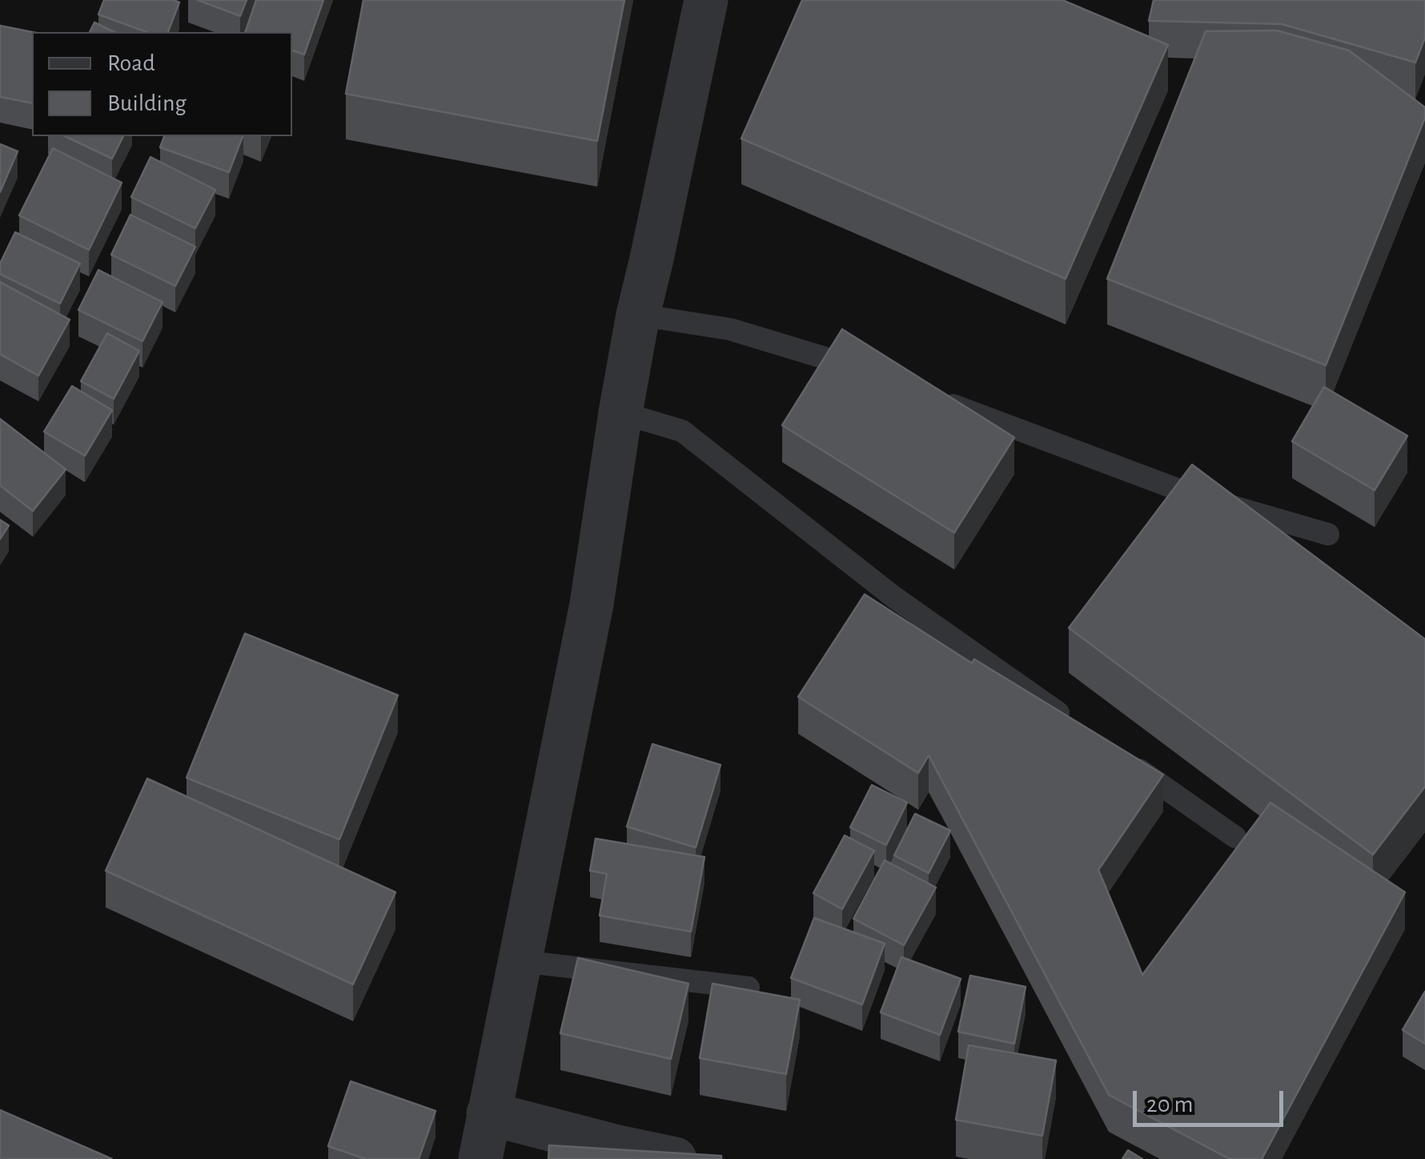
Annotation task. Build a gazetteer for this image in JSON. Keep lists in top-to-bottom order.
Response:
{
  "legend": ["Road", "Building"],
  "scale_bar": "20 m"
}
